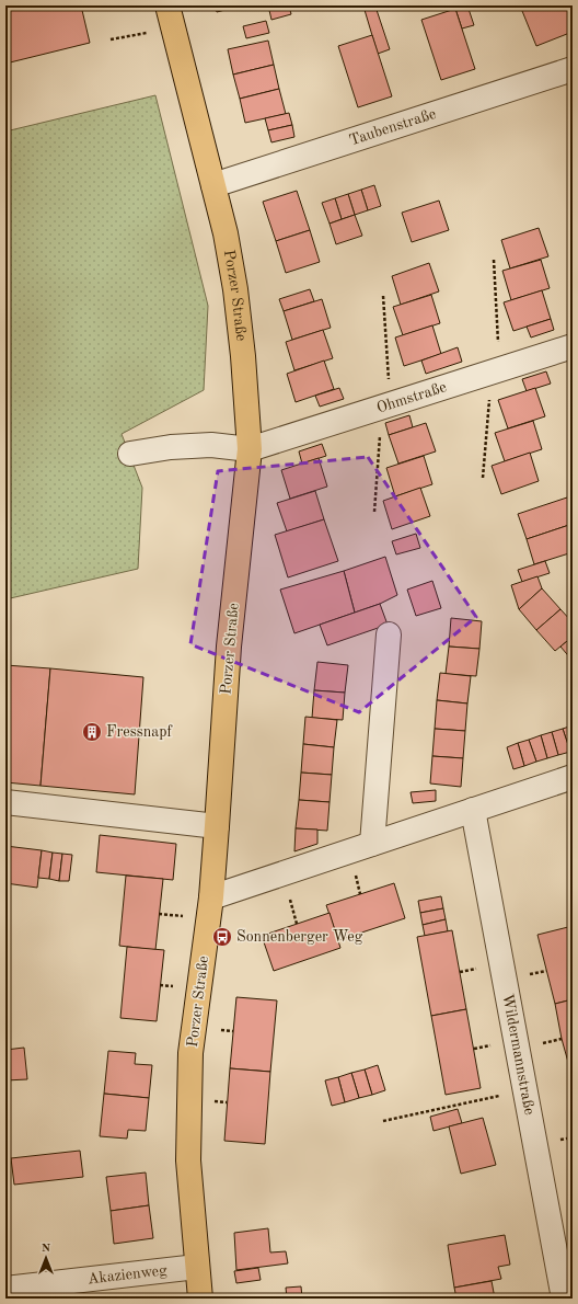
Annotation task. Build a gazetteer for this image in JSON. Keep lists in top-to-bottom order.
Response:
{
  "streets": {
    "main road": ["Porzer Straße"],
    "street": [
      "Taubenstraße",
      "Ohmstraße",
      "Wildermannstraße",
      "Akazienweg"
    ]
  },
  "crossings": [
    ["Taubenstraße", "Porzer Straße"],
    ["Porzer Straße", "Ohmstraße"],
    ["Porzer Straße", "Akazienweg"]
  ],
  "places": {
    "building": ["Fressnapf"],
    "bus stop": ["Sonnenberger Weg"]
  },
  "north": "top"
}
